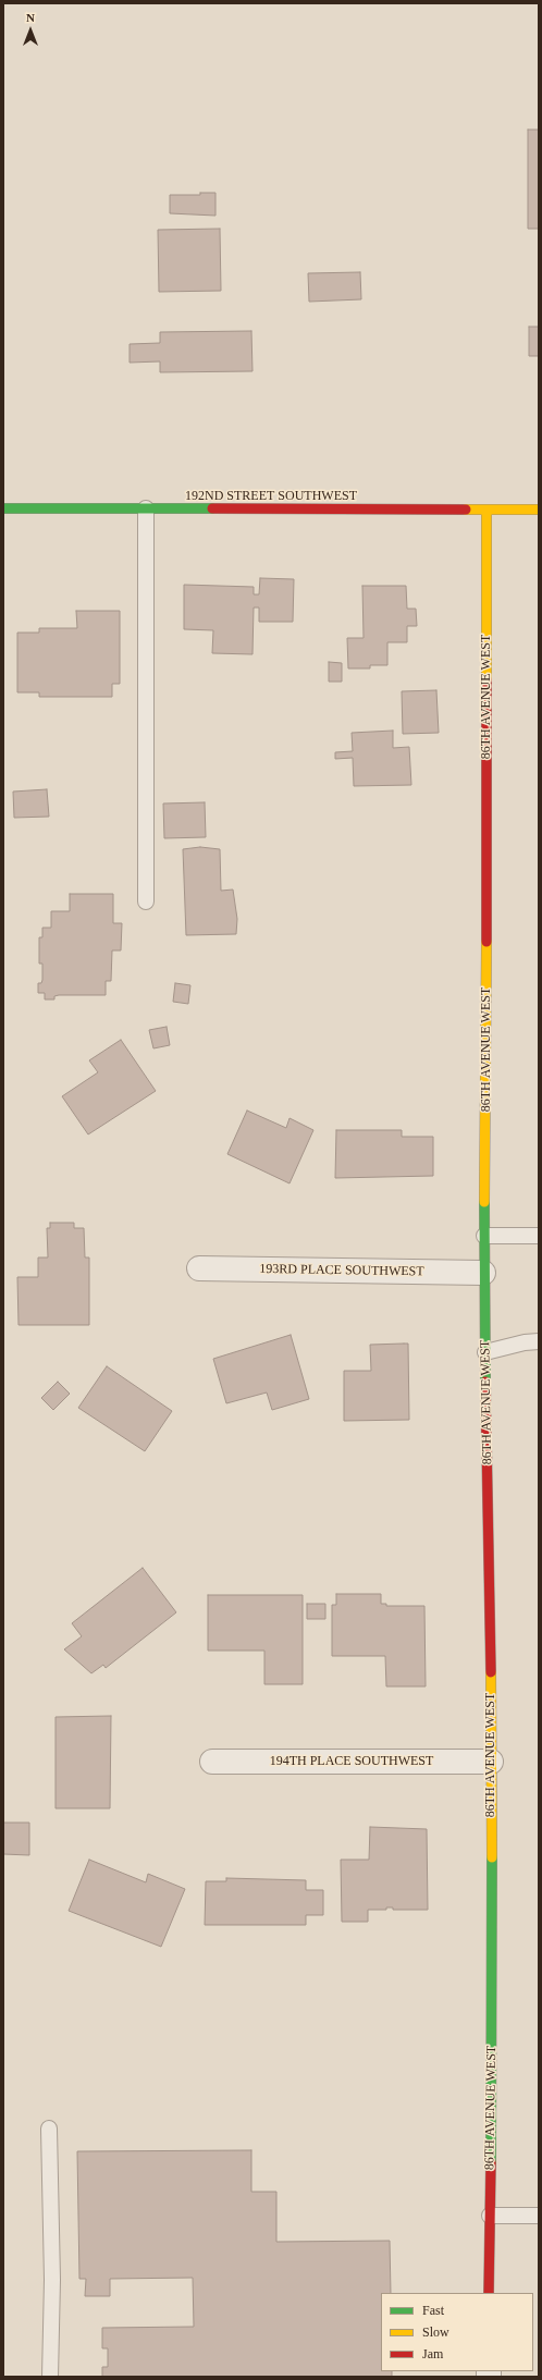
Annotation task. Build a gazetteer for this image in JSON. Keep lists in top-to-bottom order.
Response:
{
  "streets": {
    "street": [
      "192ND STREET SOUTHWEST",
      "86TH AVENUE WEST",
      "193RD PLACE SOUTHWEST",
      "194TH PLACE SOUTHWEST"
    ]
  },
  "crossings": [
    ["192ND STREET SOUTHWEST", "86TH AVENUE WEST"],
    ["86TH AVENUE WEST", "193RD PLACE SOUTHWEST"],
    ["86TH AVENUE WEST", "194TH PLACE SOUTHWEST"]
  ],
  "legend": ["Fast", "Slow", "Jam"],
  "north": "top"
}
